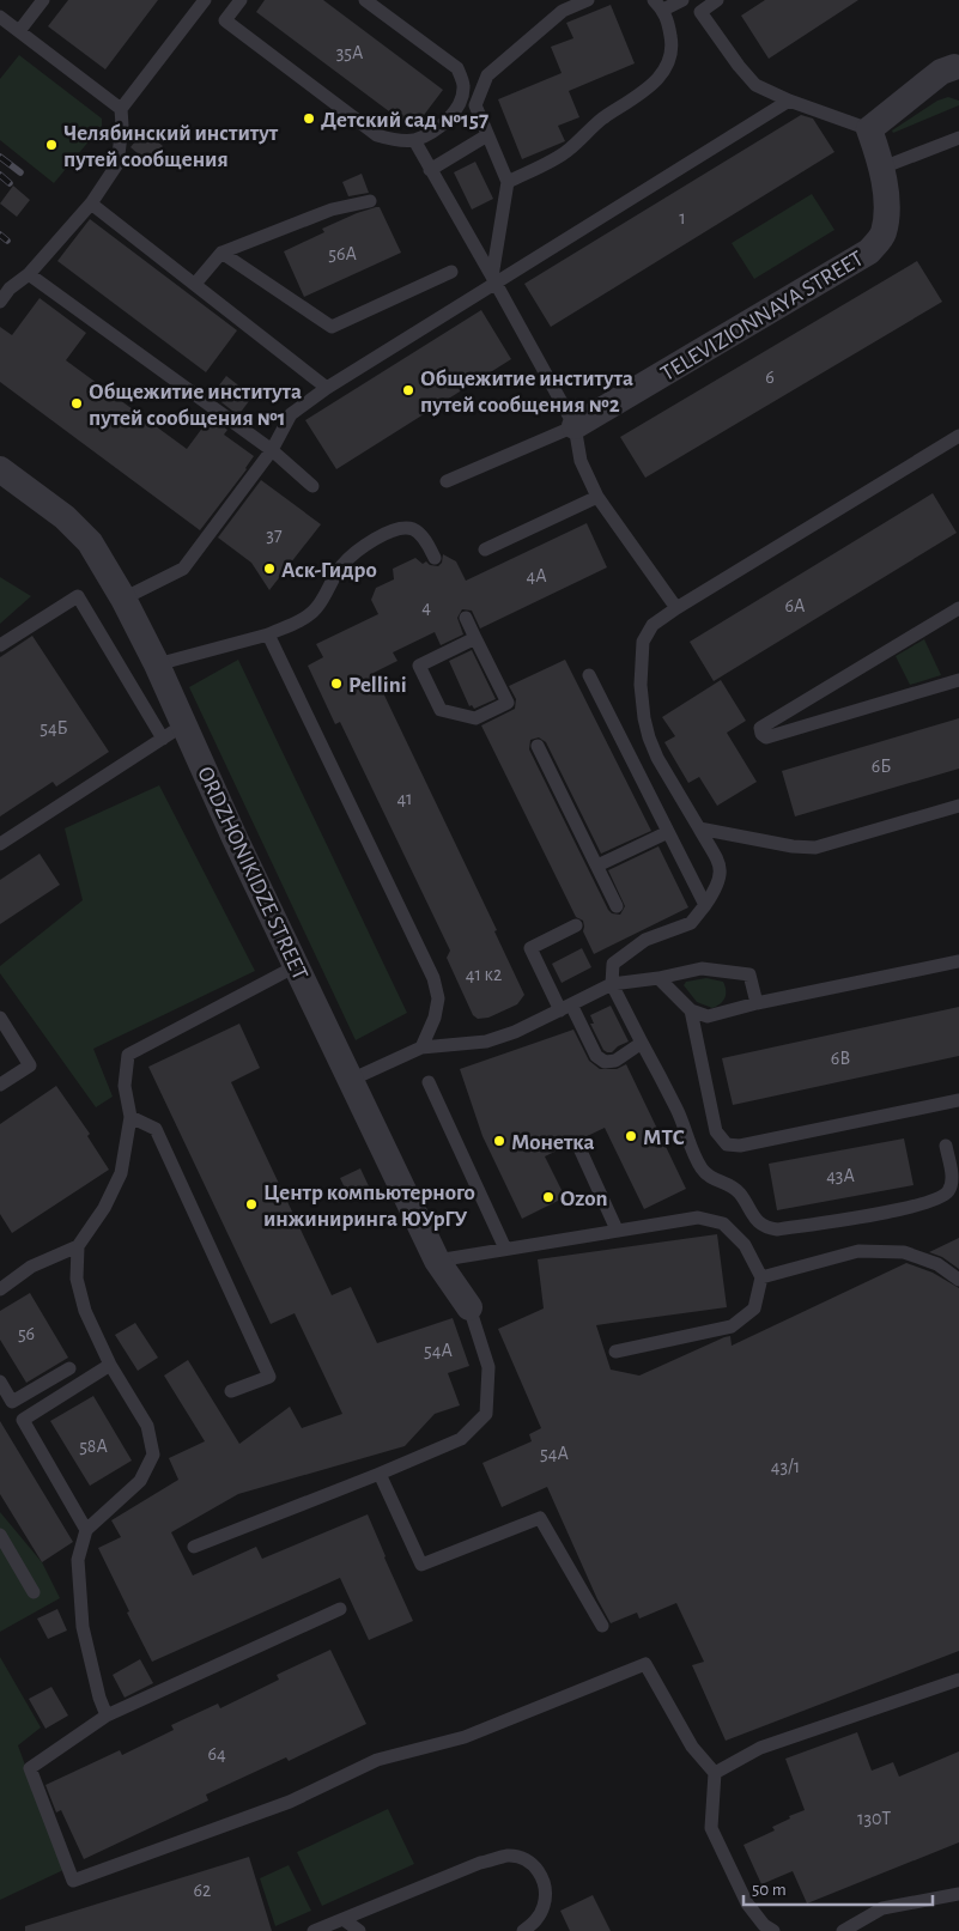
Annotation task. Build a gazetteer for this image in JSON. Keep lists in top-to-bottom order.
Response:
{
  "streets": {
    "street": ["TELEVIZIONNAYA STREET", "ORDZHONIKIDZE STREET"]
  },
  "places": [
    "Детский сад №157",
    "Челябинский институт путей сообщения",
    "Общежитие института путей сообщения №2",
    "Общежитие института путей сообщения №1",
    "Аск-Гидро",
    "Pellini",
    "МТС",
    "Монетка",
    "Ozon",
    "Центр компьютерного инжиниринга ЮУрГУ"
  ],
  "house_numbers": [
    "35А",
    "1",
    "56А",
    "6",
    "37",
    "4А",
    "6А",
    "4",
    "54Б",
    "6Б",
    "41",
    "41 к2",
    "6В",
    "43А",
    "56",
    "54А",
    "58А",
    "54А",
    "43/1",
    "64",
    "130Т",
    "62"
  ],
  "scale_bar": "50 m"
}
